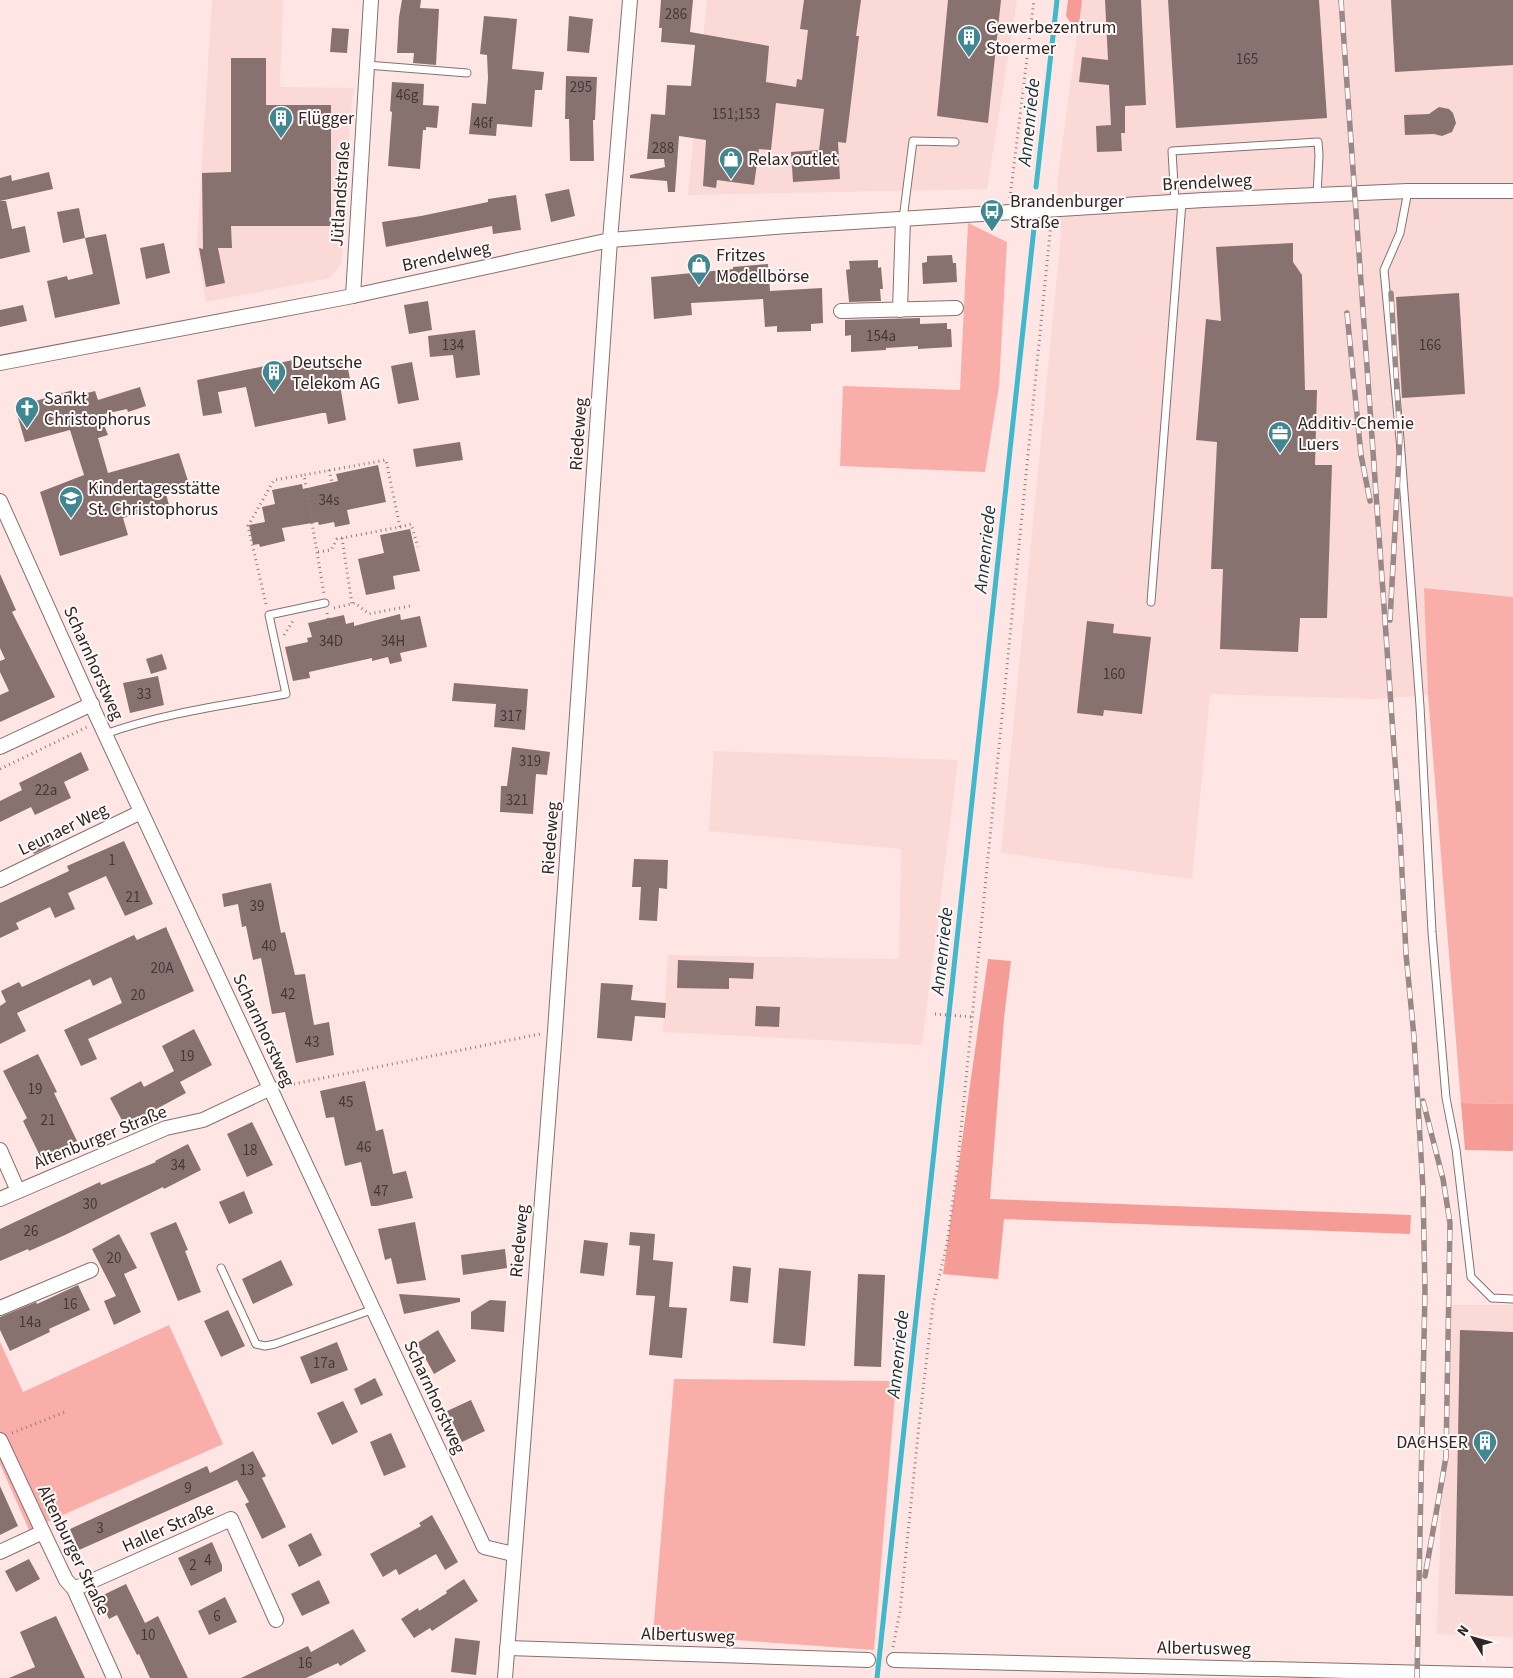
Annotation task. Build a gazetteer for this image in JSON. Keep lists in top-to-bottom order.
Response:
{
  "streets": {
    "street": [
      "Brendelweg",
      "Jütlandstraße",
      "Riedeweg",
      "Scharnhorstweg",
      "Leunaer Weg",
      "Altenburger Straße",
      "Haller Straße",
      "Albertusweg"
    ]
  },
  "crossings": [
    ["Brendelweg", "Jütlandstraße"],
    ["Brendelweg", "Riedeweg"],
    ["Riedeweg", "Scharnhorstweg"],
    ["Riedeweg", "Albertusweg"],
    ["Scharnhorstweg", "Leunaer Weg"],
    ["Scharnhorstweg", "Altenburger Straße"],
    ["Altenburger Straße", "Haller Straße"]
  ],
  "water": ["Annenriede"],
  "places": {
    "building": [
      "Gewerbezentrum Stoermer",
      "Flügger",
      "Deutsche Telekom AG",
      "DACHSER"
    ],
    "shop": ["Relax outlet", "Fritzes Modellbörse"],
    "bus stop": ["Brandenburger Straße"],
    "church": ["Sankt Christophorus"],
    "office": ["Additiv-Chemie Luers"],
    "school or university": ["Kindertagesstätte St. Christophorus"]
  },
  "house_numbers": [
    "286",
    "165",
    "295",
    "46g",
    "151;153",
    "46f",
    "288",
    "154a",
    "134",
    "166",
    "34s",
    "34D",
    "34H",
    "160",
    "33",
    "317",
    "319",
    "22a",
    "321",
    "1",
    "21",
    "39",
    "40",
    "20A",
    "42",
    "20",
    "43",
    "19",
    "19",
    "45",
    "21",
    "46",
    "18",
    "34",
    "47",
    "30",
    "26",
    "20",
    "16",
    "14a",
    "17a",
    "13",
    "9",
    "3",
    "4",
    "2",
    "6",
    "10",
    "16"
  ],
  "north": "top left"
}
